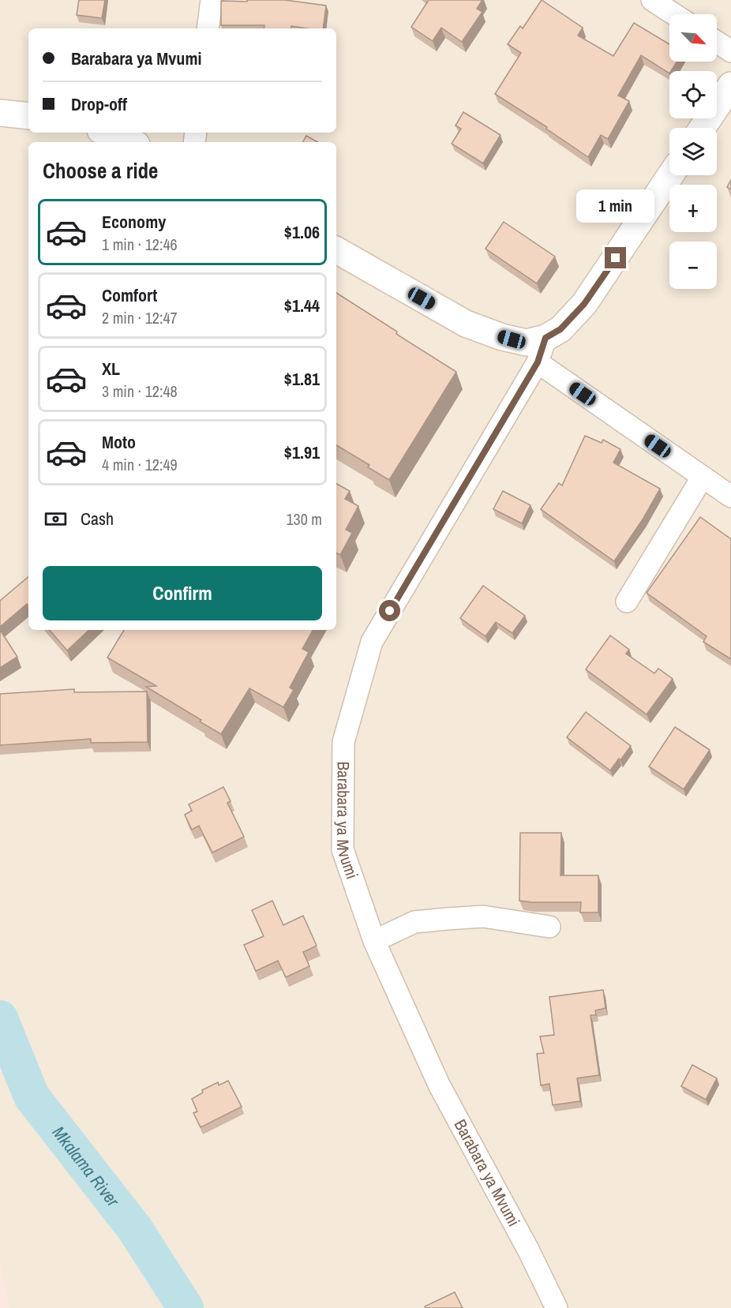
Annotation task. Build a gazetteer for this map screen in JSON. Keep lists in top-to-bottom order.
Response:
{
  "streets": {
    "street": ["Barabara ya Mvumi"]
  },
  "water": ["Mkalama River"],
  "north": "bottom right",
  "page": {
    "map_buttons": ["+", "−"],
    "banner": ["Barabara ya Mvumi", "Drop-off"],
    "heading": "Choose a ride",
    "bubble": "1 min",
    "list": [
      {
        "name": "Economy",
        "note": "1 min · 12:46",
        "value": "$1.06"
      },
      {
        "name": "Comfort",
        "note": "2 min · 12:47",
        "value": "$1.44"
      },
      {
        "name": "XL",
        "note": "3 min · 12:48",
        "value": "$1.81"
      },
      {
        "name": "Moto",
        "note": "4 min · 12:49",
        "value": "$1.91"
      }
    ],
    "pay": ["Cash", "130 m"],
    "buttons": "Confirm"
  }
}
